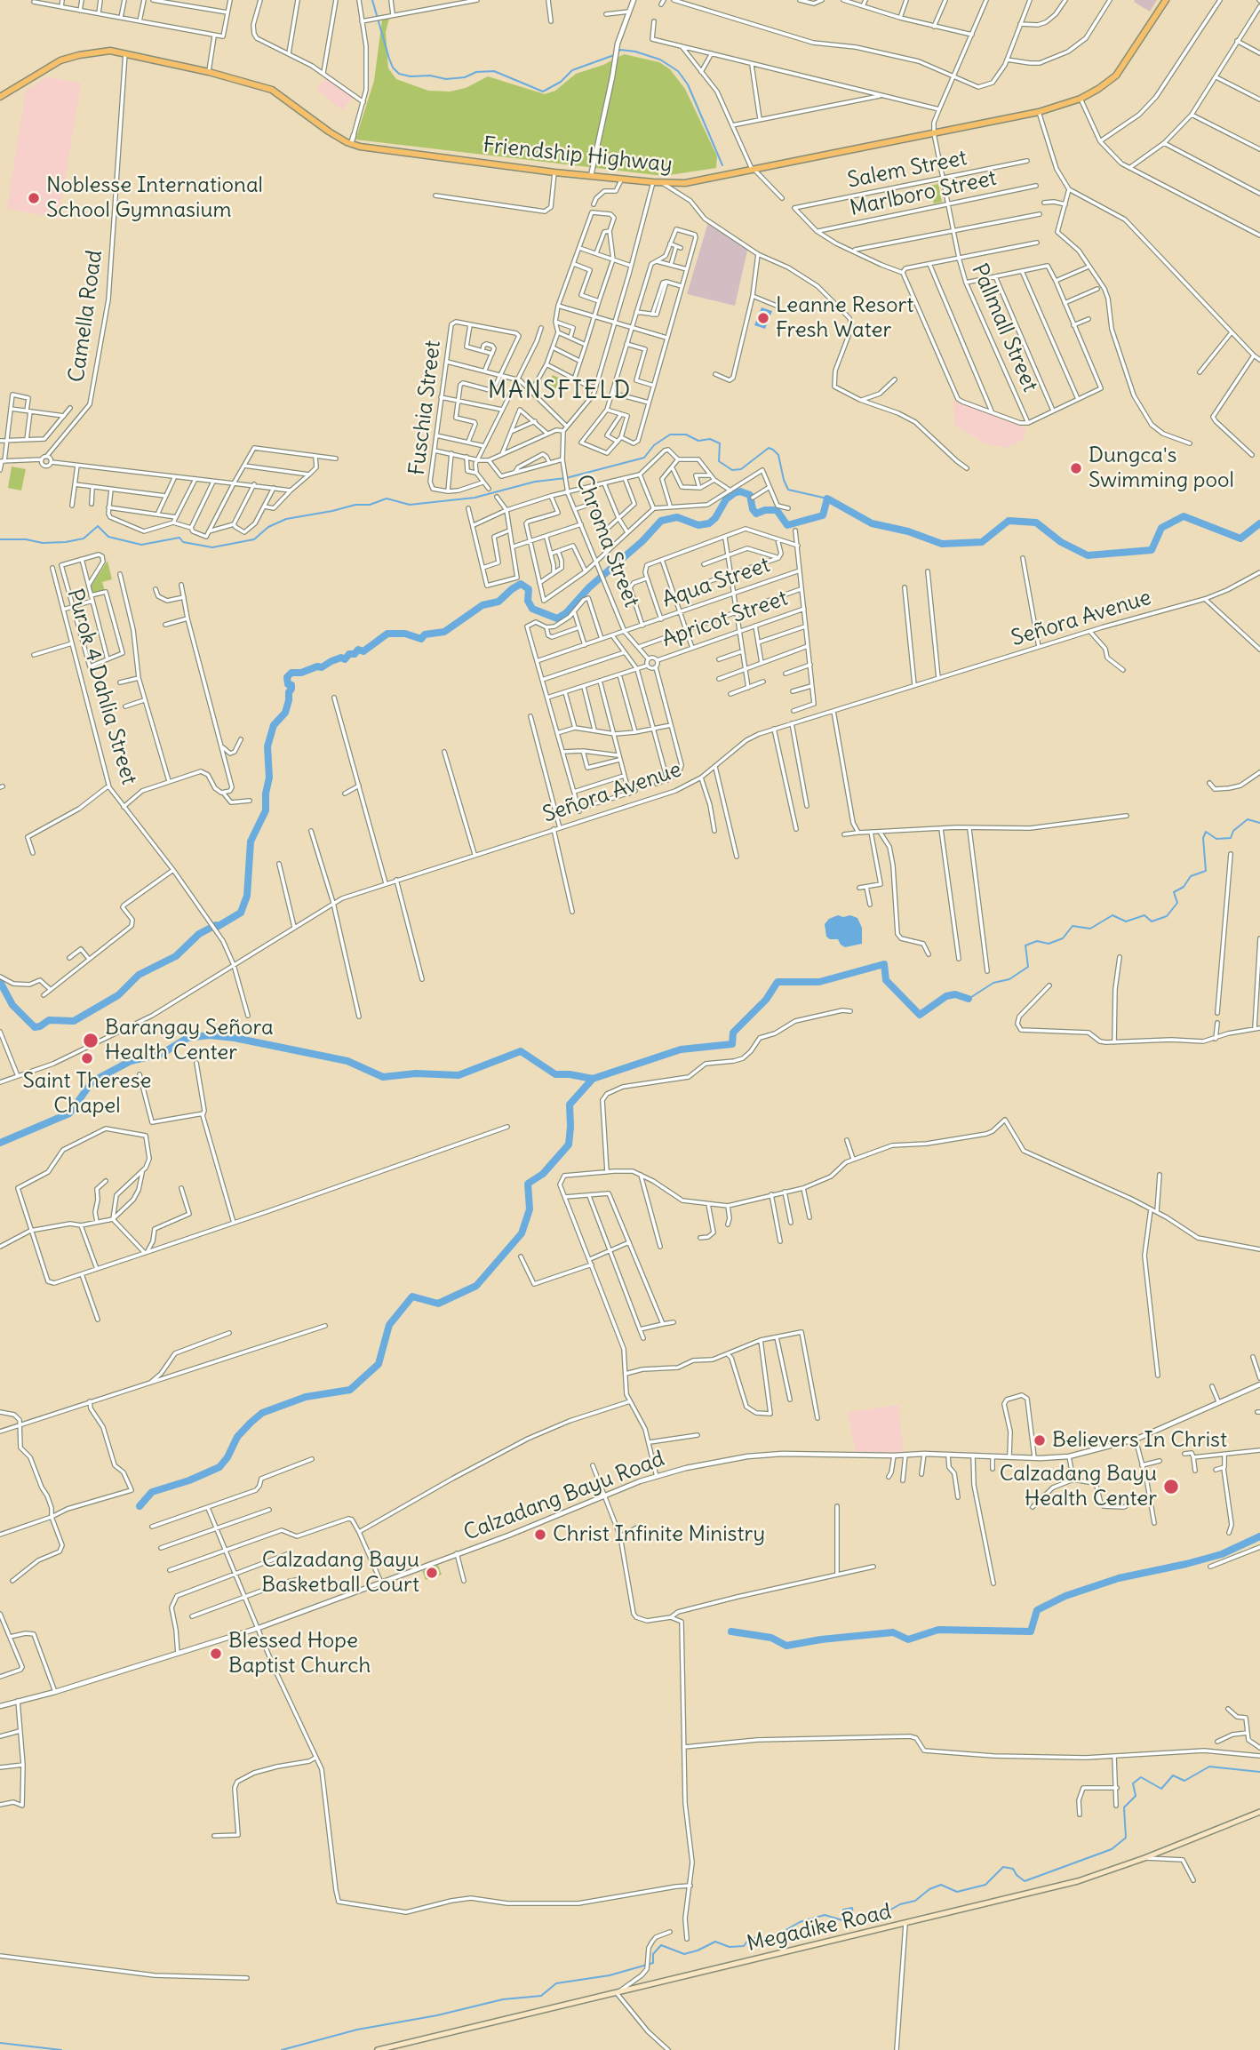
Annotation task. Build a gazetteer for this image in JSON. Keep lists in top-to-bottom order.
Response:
{
  "streets": {
    "main road": ["Friendship Highway", "Megadike Road"],
    "street": [
      "Salem Street",
      "Marlboro Street",
      "Camella Road",
      "Pallmall Street",
      "Fuschia Street",
      "Chroma Street",
      "Aqua Street",
      "Señora Avenue",
      "Apricot Street",
      "Purok 4 Dahlia Street",
      "Calzadang Bayu Road"
    ]
  },
  "crossings": [
    ["Friendship Highway", "Camella Road"],
    ["Friendship Highway", "Pallmall Street"],
    ["Salem Street", "Marlboro Street"],
    ["Salem Street", "Pallmall Street"],
    ["Marlboro Street", "Pallmall Street"],
    ["Chroma Street", "Aqua Street"],
    ["Chroma Street", "Apricot Street"],
    ["Señora Avenue", "Purok 4 Dahlia Street"]
  ],
  "districts": ["MANSFIELD"],
  "places": [
    "Noblesse International School Gymnasium",
    "Leanne Resort Fresh Water",
    "Dungca's Swimming pool",
    "Barangay Señora Health Center",
    "Saint Therese Chapel",
    "Believers In Christ",
    "Calzadang Bayu Health Center",
    "Christ Infinite Ministry",
    "Calzadang Bayu Basketball Court",
    "Blessed Hope Baptist Church"
  ]
}
